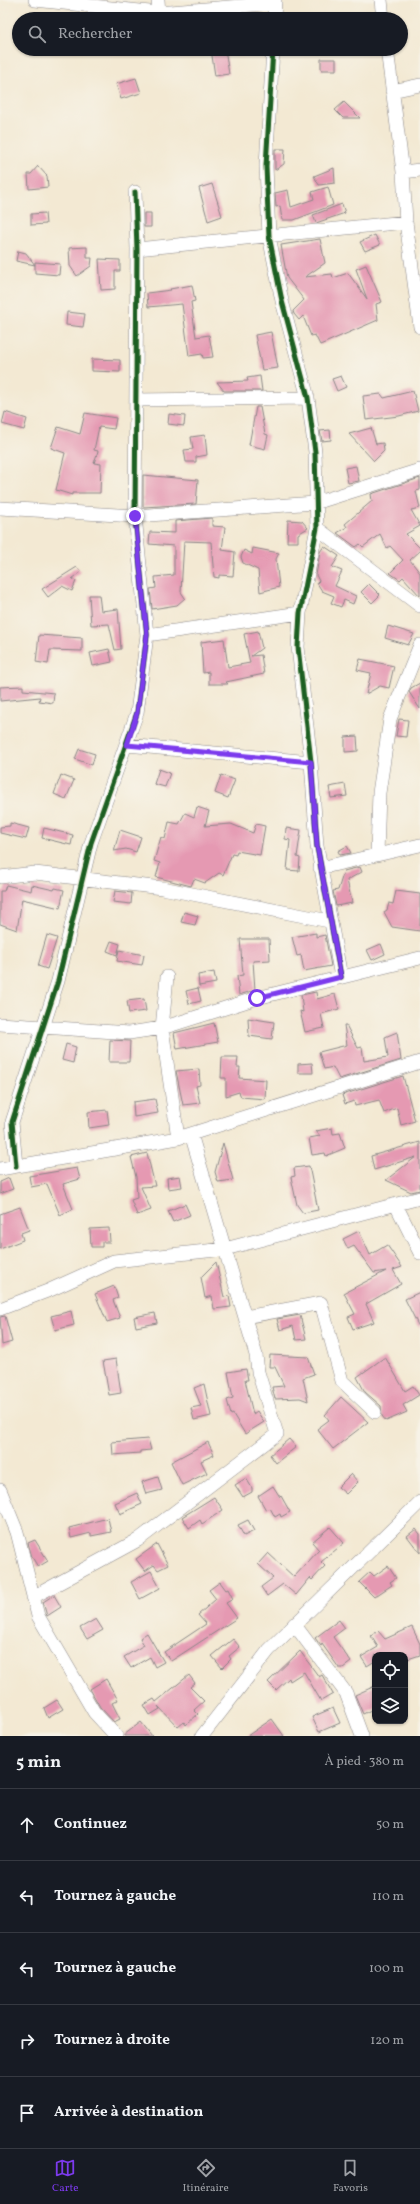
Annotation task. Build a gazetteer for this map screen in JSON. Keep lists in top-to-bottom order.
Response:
{
  "page": {
    "search": "Rechercher",
    "heading": ["5 min", "À pied · 380 m"],
    "list": [
      ["Continuez", "50 m"],
      ["Tournez à gauche", "110 m"],
      ["Tournez à gauche", "100 m"],
      ["Tournez à droite", "120 m"],
      "Arrivée à destination"
    ],
    "nav": ["Carte", "Itinéraire", "Favoris"]
  }
}
